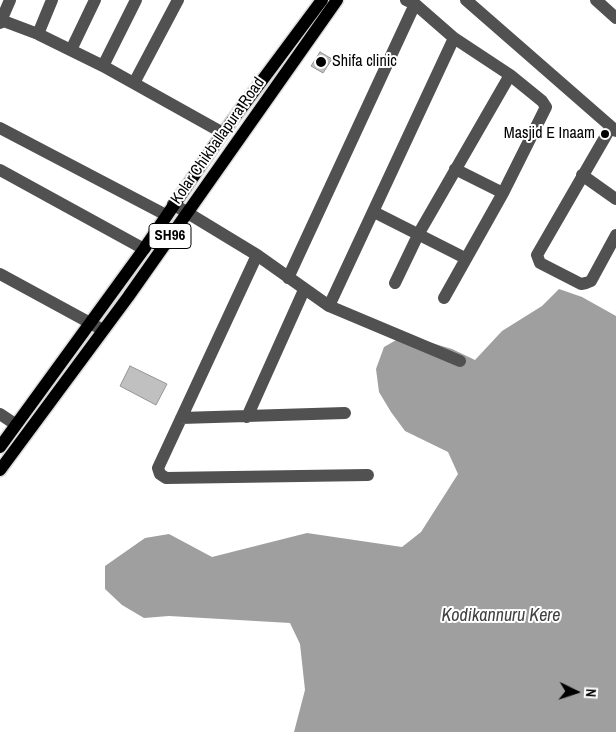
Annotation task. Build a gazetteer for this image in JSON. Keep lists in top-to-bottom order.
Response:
{
  "streets": {
    "main road": ["Kolar Chikballapura Road", "SH96"]
  },
  "water": ["Kodikannuru Kere"],
  "places": ["Shifa clinic", "Masjid E Inaam"],
  "north": "right"
}
